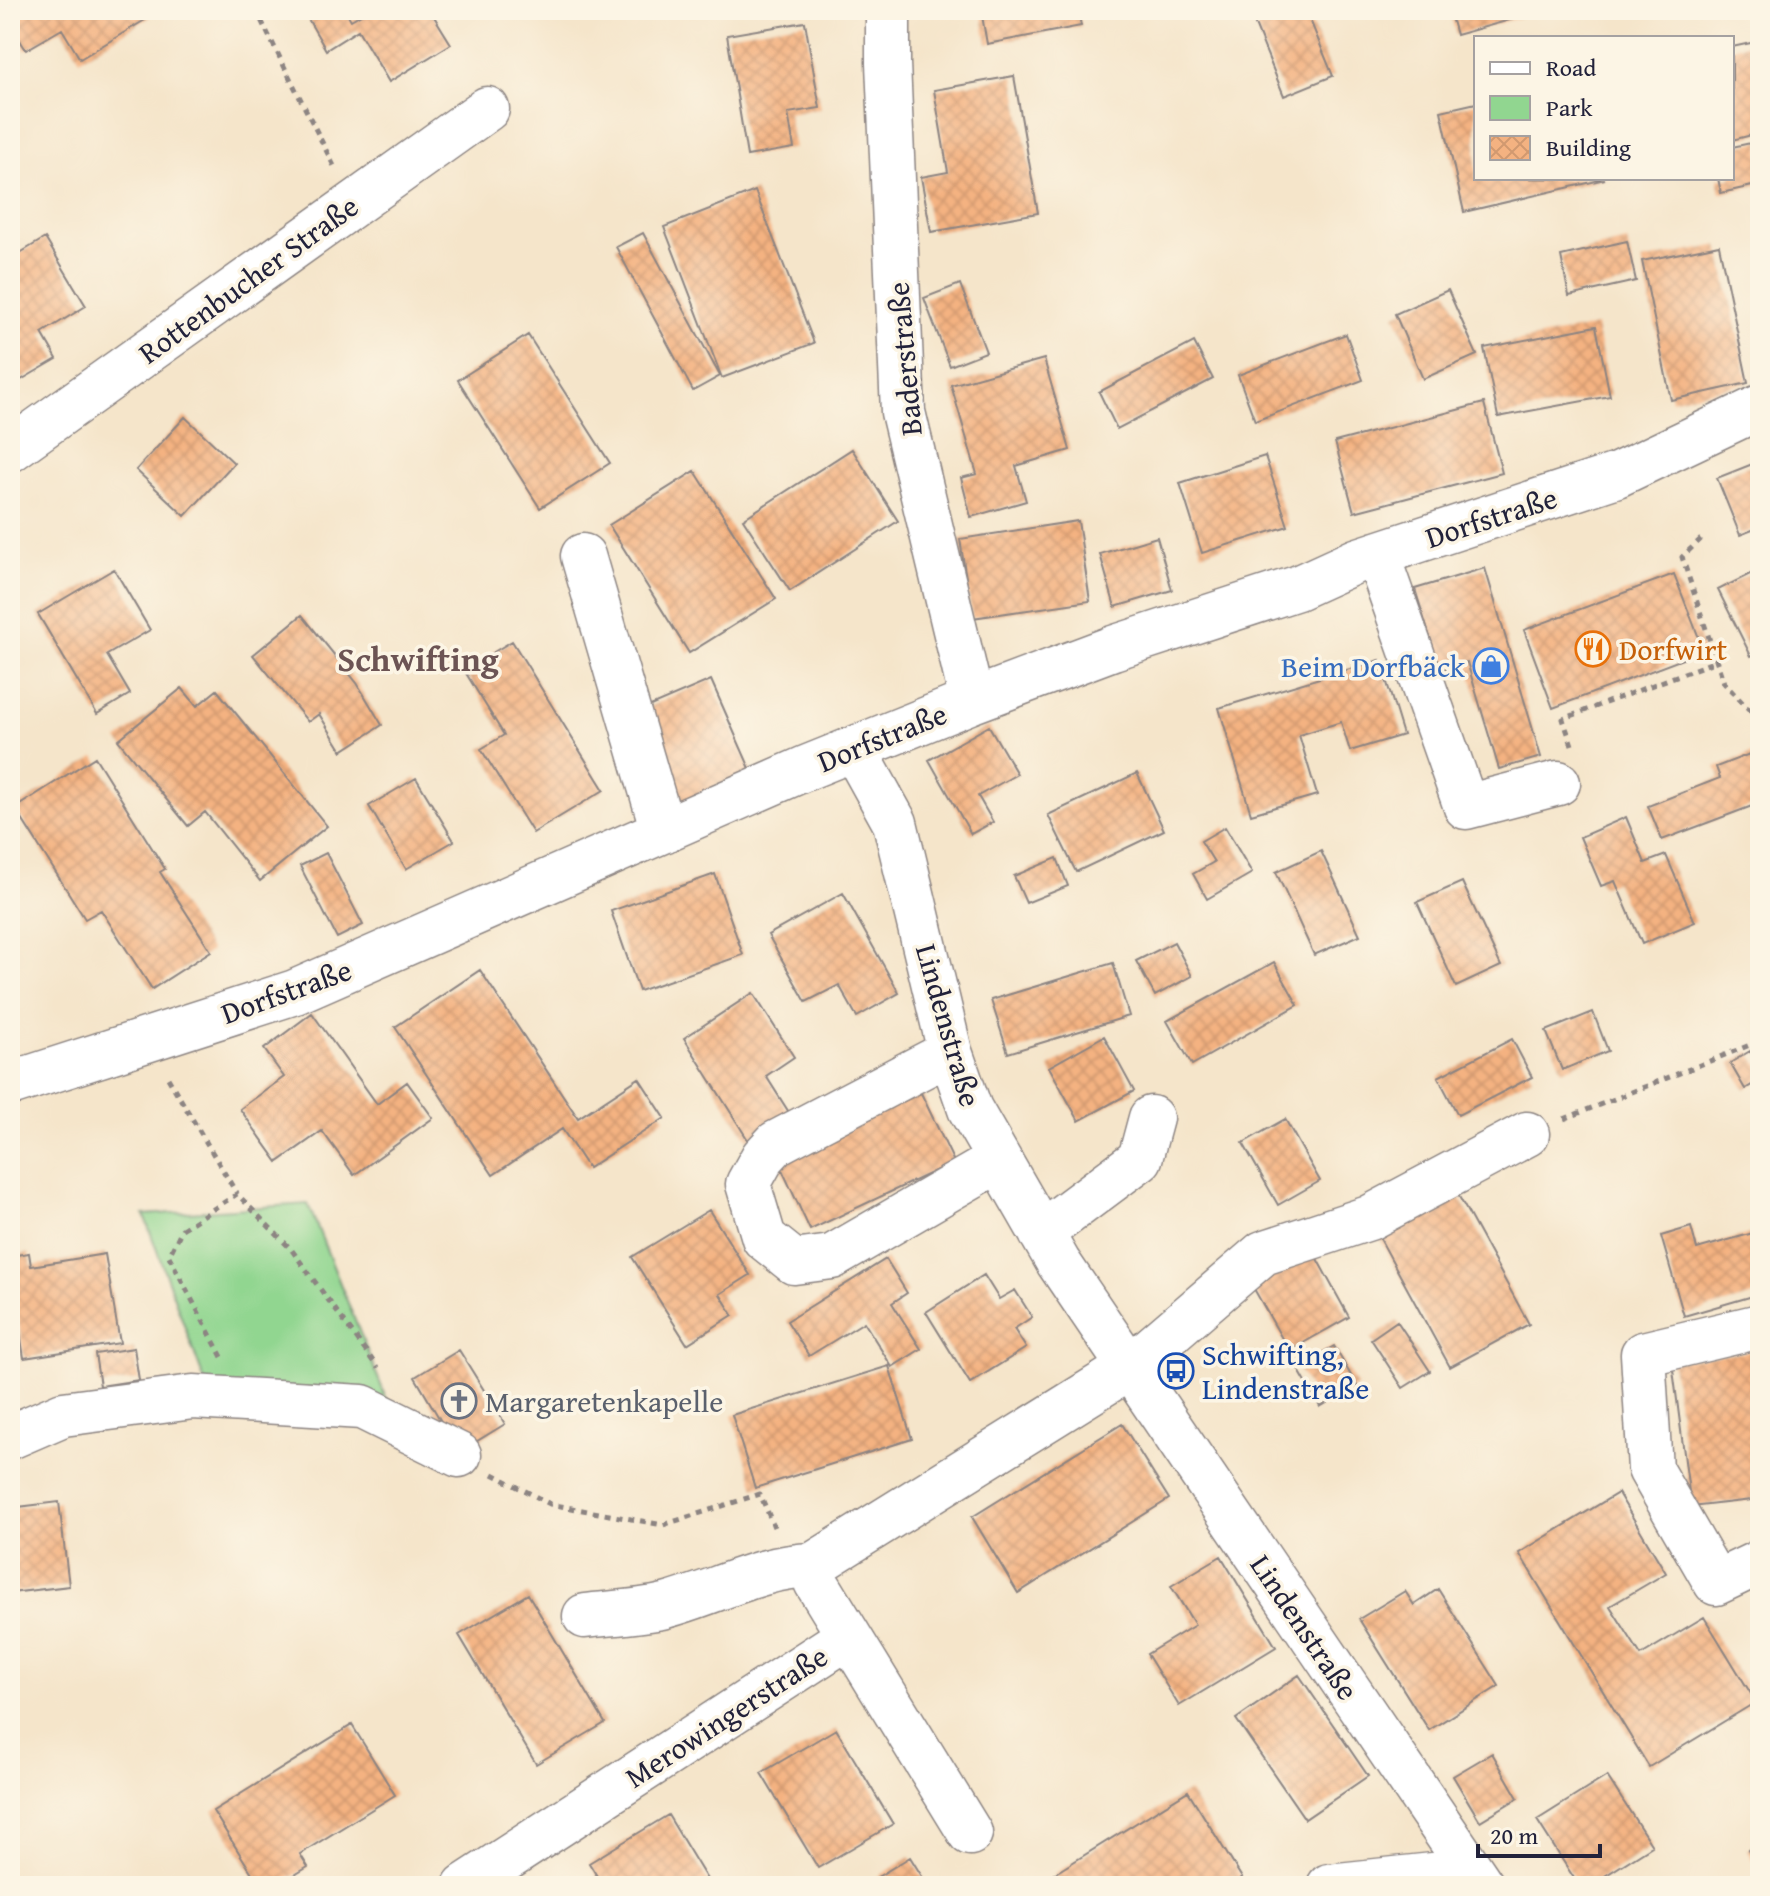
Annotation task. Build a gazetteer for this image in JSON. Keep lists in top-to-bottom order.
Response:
{
  "streets": {
    "street": [
      "Rottenbucher Straße",
      "Baderstraße",
      "Dorfstraße",
      "Lindenstraße",
      "Merowingerstraße"
    ]
  },
  "crossings": [
    ["Baderstraße", "Dorfstraße"],
    ["Dorfstraße", "Lindenstraße"]
  ],
  "districts": ["Schwifting"],
  "places": {
    "restaurant": ["Dorfwirt"],
    "shop": ["Beim Dorfbäck"],
    "bus stop": ["Schwifting, Lindenstraße"],
    "church": ["Margaretenkapelle"]
  },
  "legend": ["Road", "Park", "Building"],
  "scale_bar": "20 m"
}
